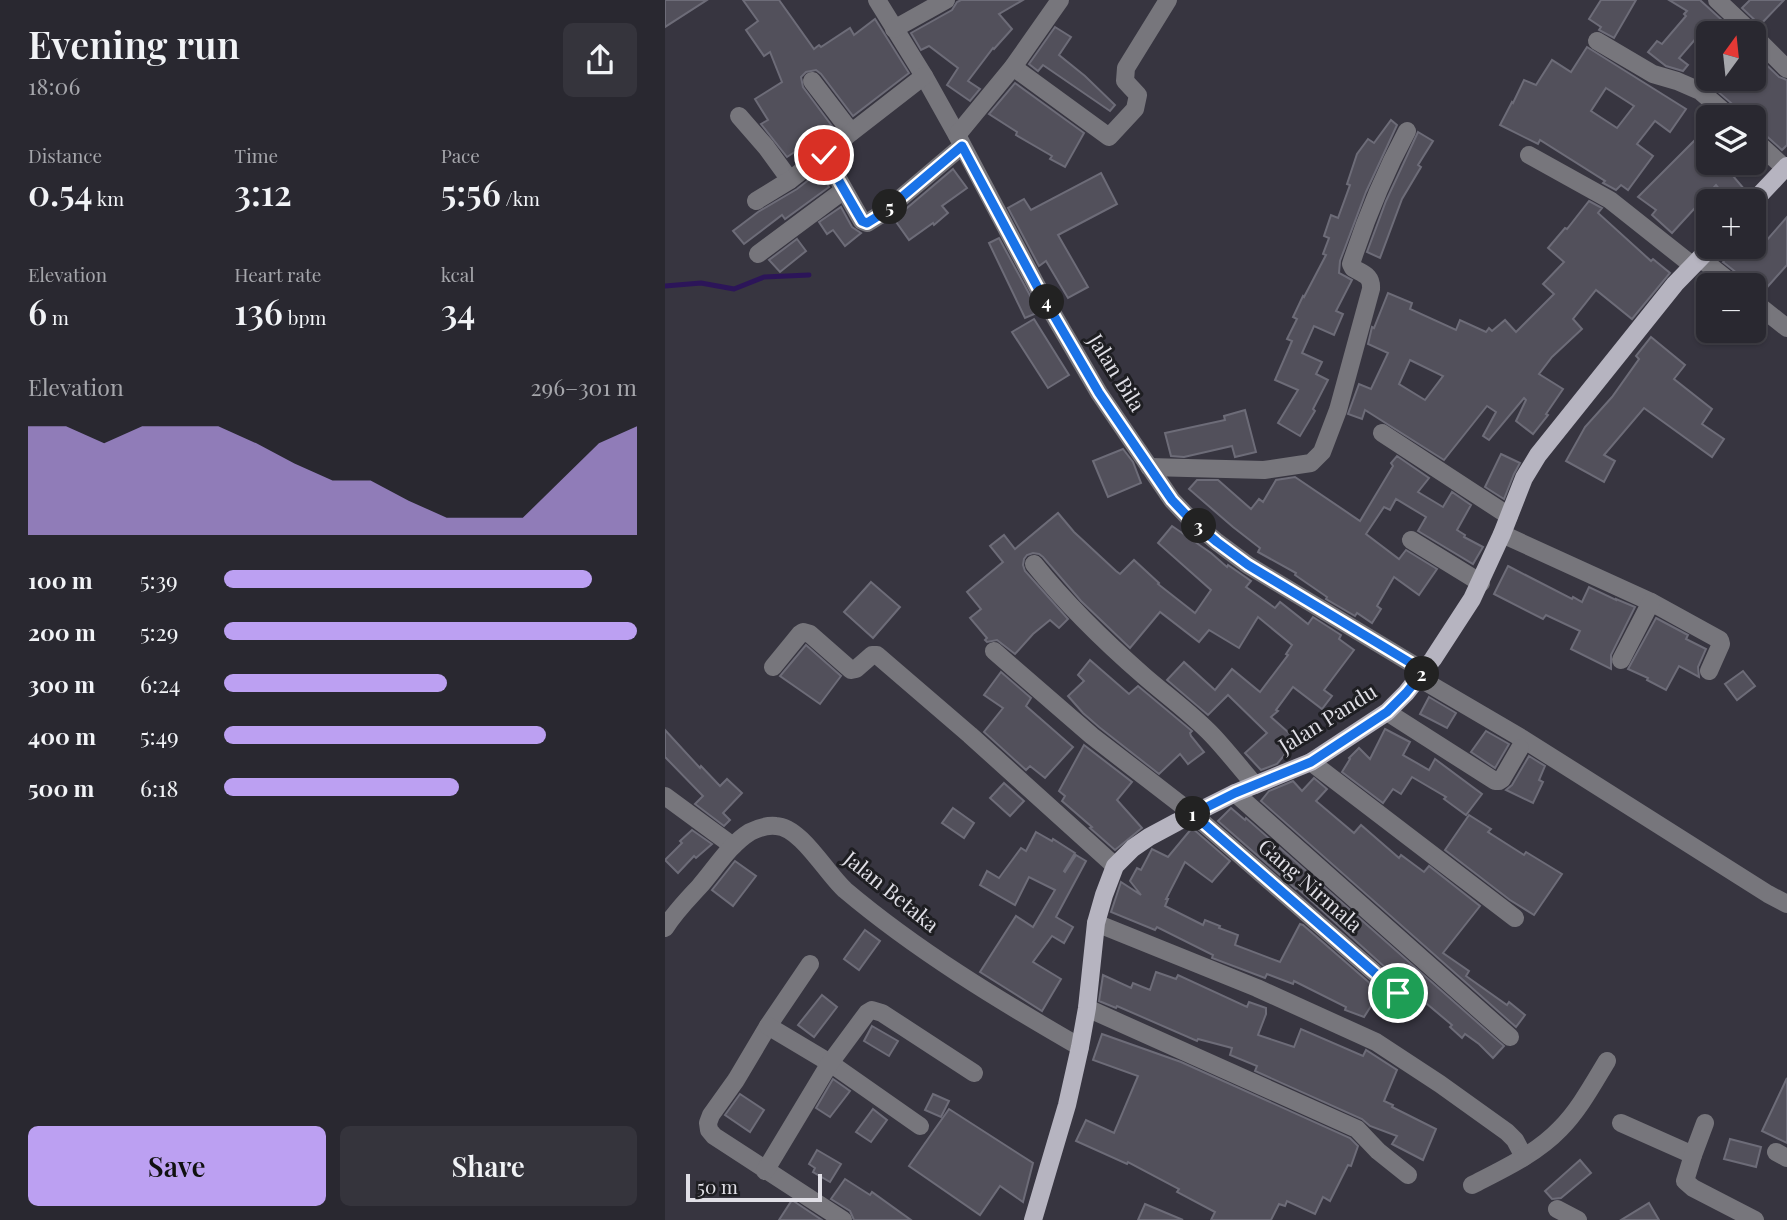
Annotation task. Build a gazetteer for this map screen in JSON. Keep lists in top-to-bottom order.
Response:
{
  "streets": {
    "main road": ["Jalan Pandu"],
    "street": ["Jalan Bila", "Gang Nirmala", "Jalan Betaka"]
  },
  "crossings": [
    ["Jalan Bila", "Jalan Pandu"],
    ["Jalan Pandu", "Gang Nirmala"],
    ["Jalan Pandu", "Jalan Betaka"]
  ],
  "scale_bar": "50 m",
  "north": "top",
  "page": {
    "heading": ["Evening run", "18:06"],
    "map_buttons": ["+", "−"],
    "stats": [
      ["Distance", "0.54 km"],
      ["Time", "3:12"],
      ["Pace", "5:56 /km"],
      ["Elevation", "6 m"],
      ["Heart rate", "136 bpm"],
      ["kcal", "34"]
    ],
    "pins": [
      "5",
      "4",
      "3",
      "2",
      "1"
    ],
    "chart": ["Elevation", "296–301 m"],
    "list": [
      {
        "name": "100 m",
        "note": "5:39"
      },
      {
        "name": "200 m",
        "note": "5:29"
      },
      {
        "name": "300 m",
        "note": "6:24"
      },
      {
        "name": "400 m",
        "note": "5:49"
      },
      {
        "name": "500 m",
        "note": "6:18"
      }
    ],
    "buttons": ["Save", "Share"],
    "scale": "50 m"
  }
}
